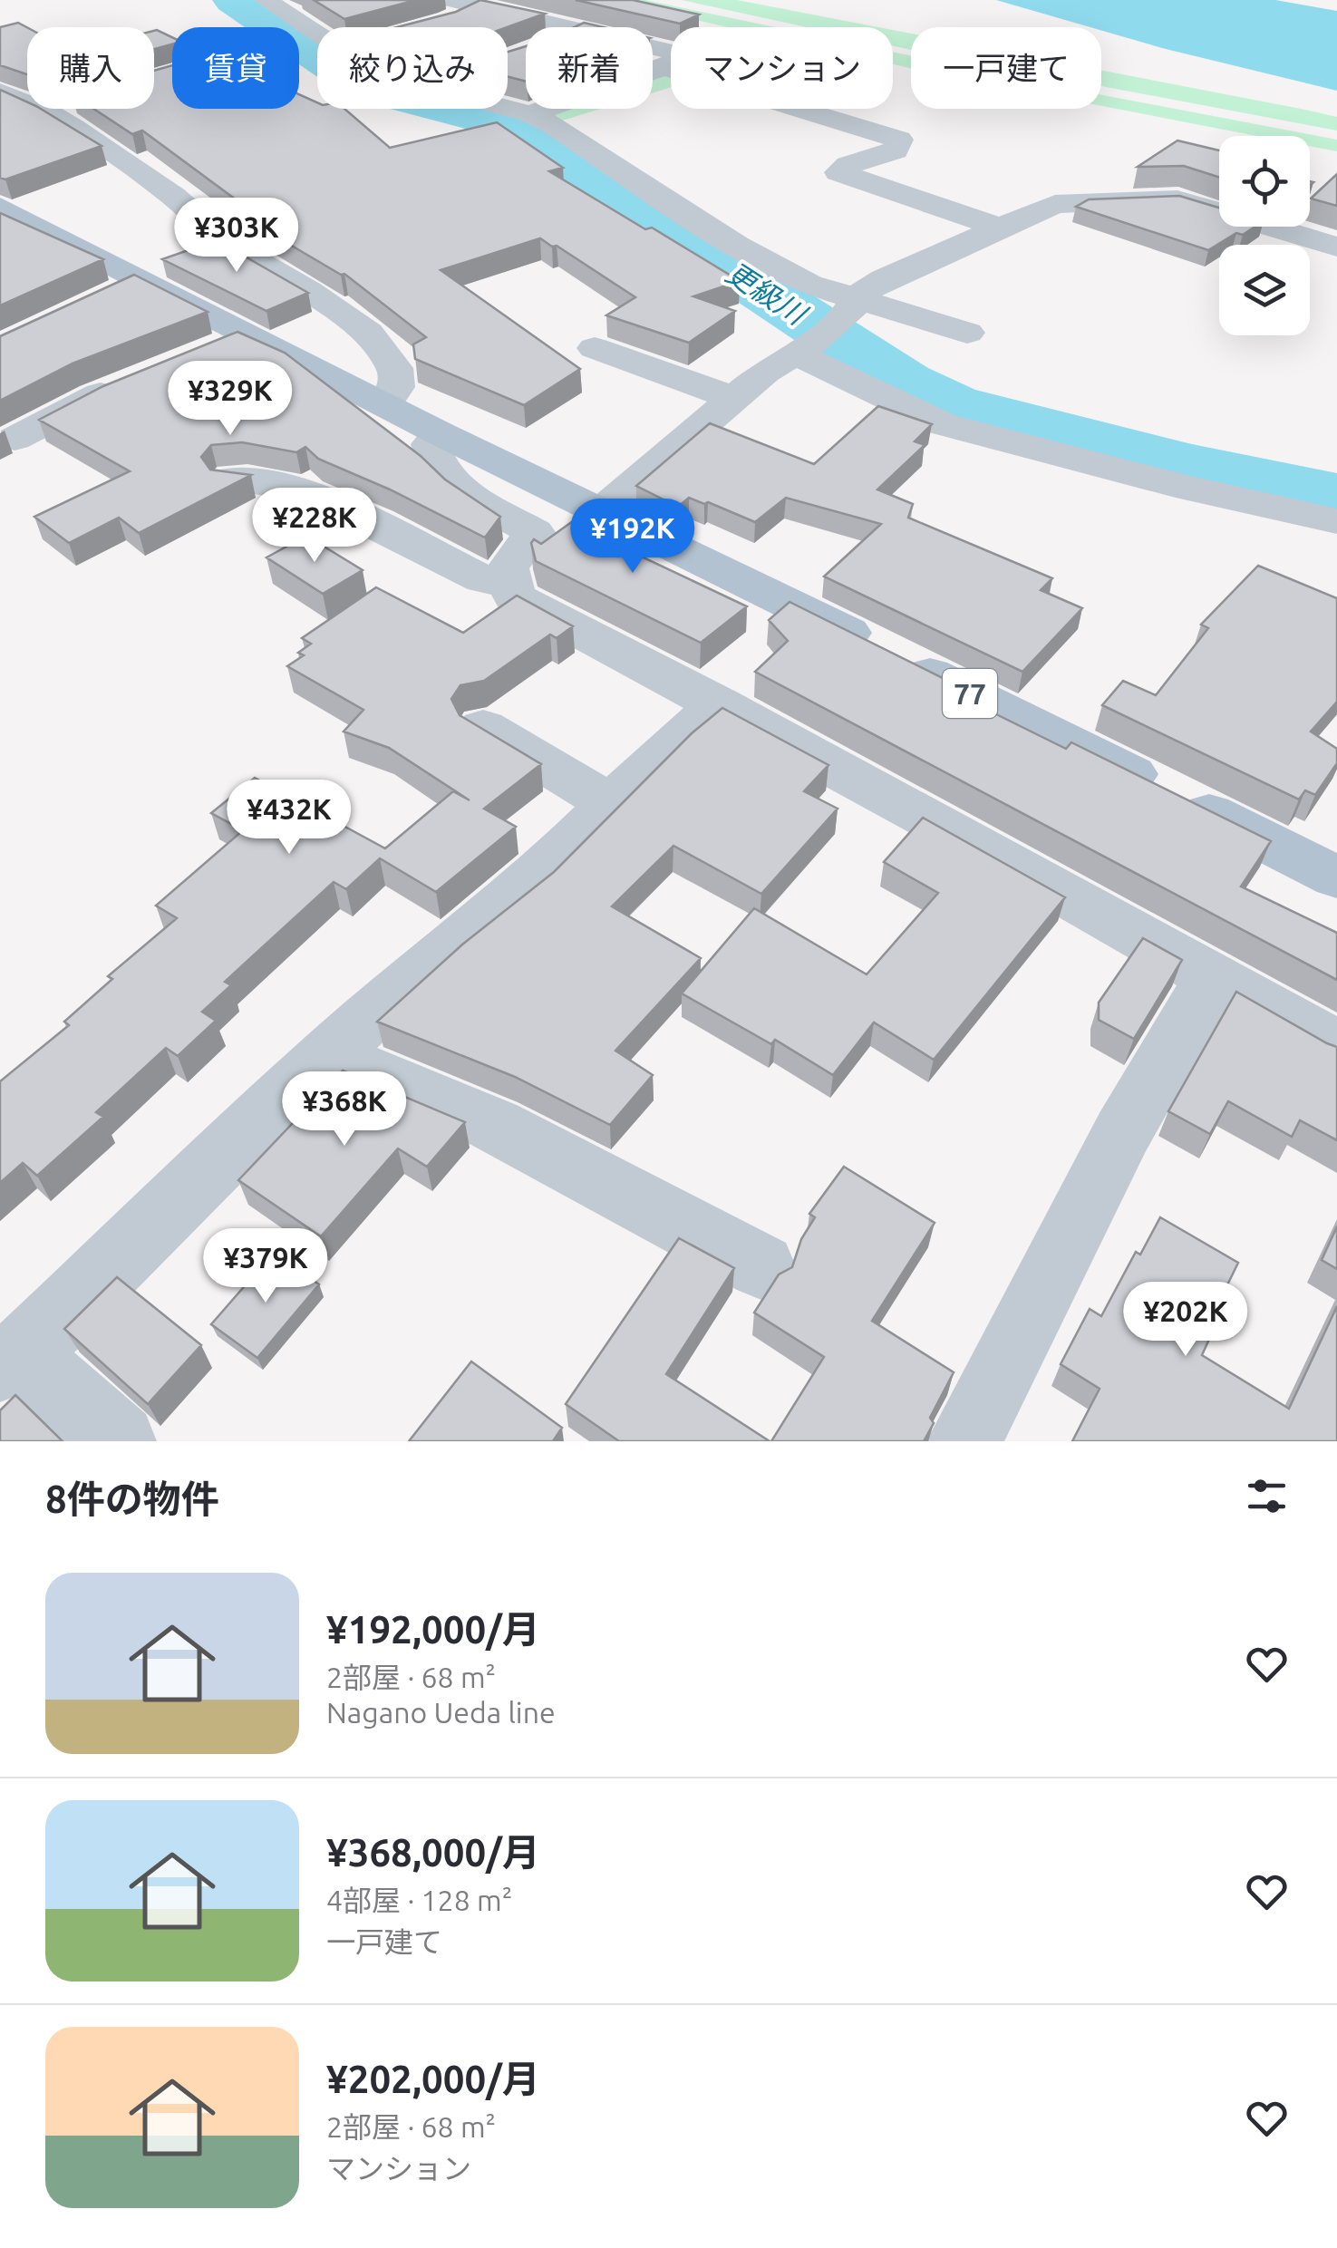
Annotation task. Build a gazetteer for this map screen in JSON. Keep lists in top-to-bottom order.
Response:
{
  "streets": {
    "main road": ["77"]
  },
  "water": ["更級川"],
  "page": {
    "chip": [
      "購入",
      "賃貸",
      "絞り込み",
      "新着",
      "マンション",
      "一戸建て"
    ],
    "price": [
      "¥303K",
      "¥329K",
      "¥228K",
      "¥192K",
      "¥432K",
      "¥368K",
      "¥379K",
      "¥202K"
    ],
    "heading": "8件の物件",
    "list": [
      {
        "name": "¥192,000/月",
        "note": "2部屋 · 68 m² · Nagano Ueda line"
      },
      {
        "name": "¥368,000/月",
        "note": "4部屋 · 128 m² · 一戸建て"
      },
      {
        "name": "¥202,000/月",
        "note": "2部屋 · 68 m² · マンション"
      }
    ]
  }
}
